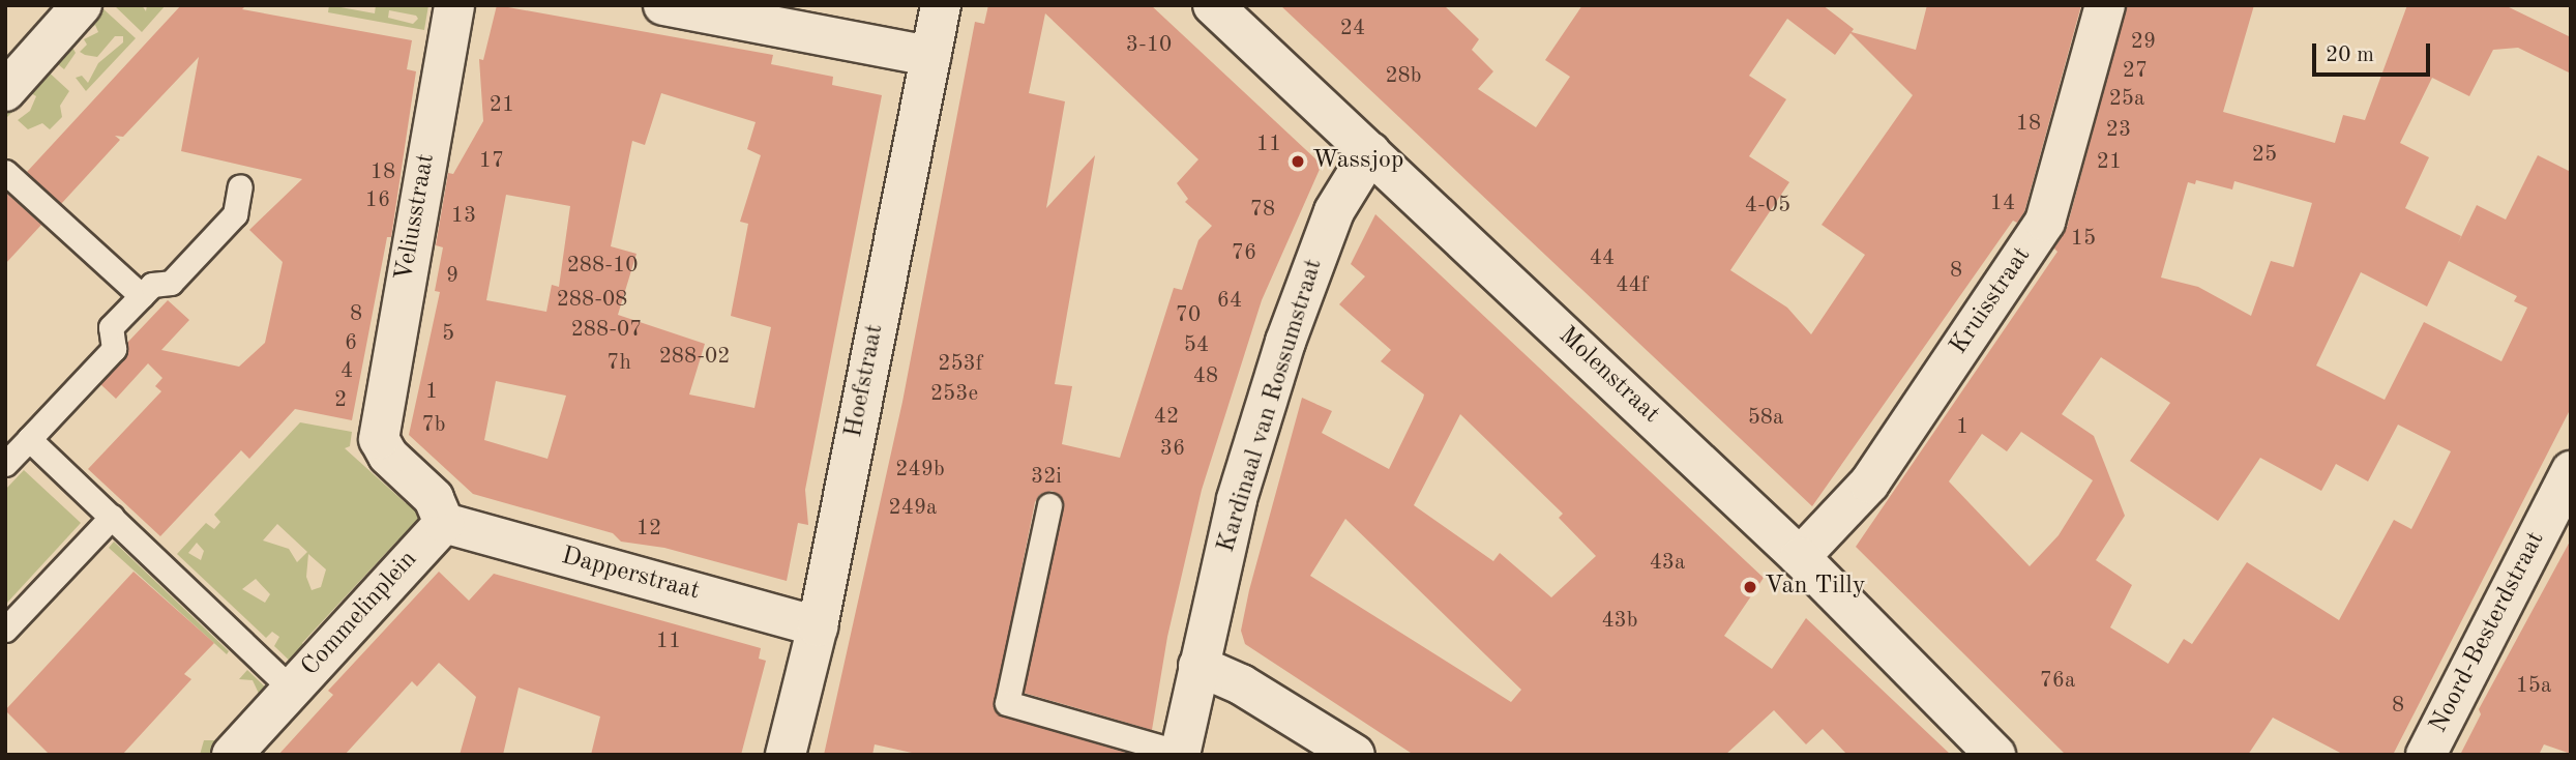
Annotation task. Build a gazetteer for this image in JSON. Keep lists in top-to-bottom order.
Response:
{
  "streets": {
    "street": [
      "Veliusstraat",
      "Kruisstraat",
      "Molenstraat",
      "Hoefstraat",
      "Kardinaal van Rossumstraat",
      "Dapperstraat",
      "Commelinplein",
      "Noord-Besterdstraat"
    ]
  },
  "crossings": [
    ["Veliusstraat", "Dapperstraat"],
    ["Veliusstraat", "Commelinplein"],
    ["Kruisstraat", "Molenstraat"],
    ["Molenstraat", "Kardinaal van Rossumstraat"],
    ["Hoefstraat", "Dapperstraat"],
    ["Dapperstraat", "Commelinplein"]
  ],
  "places": ["Wassjop", "Van Tilly"],
  "house_numbers": [
    "24",
    "29",
    "3-10",
    "27",
    "28b",
    "25a",
    "21",
    "18",
    "23",
    "11",
    "25",
    "17",
    "21",
    "18",
    "16",
    "14",
    "4-05",
    "78",
    "13",
    "15",
    "76",
    "44",
    "288-10",
    "8",
    "9",
    "44f",
    "288-08",
    "64",
    "8",
    "70",
    "288-07",
    "5",
    "6",
    "54",
    "288-02",
    "7h",
    "253f",
    "4",
    "48",
    "1",
    "253e",
    "2",
    "42",
    "58a",
    "7b",
    "1",
    "36",
    "249b",
    "32i",
    "249a",
    "12",
    "43a",
    "43b",
    "11",
    "76a",
    "15a",
    "8"
  ],
  "scale_bar": "20 m"
}
